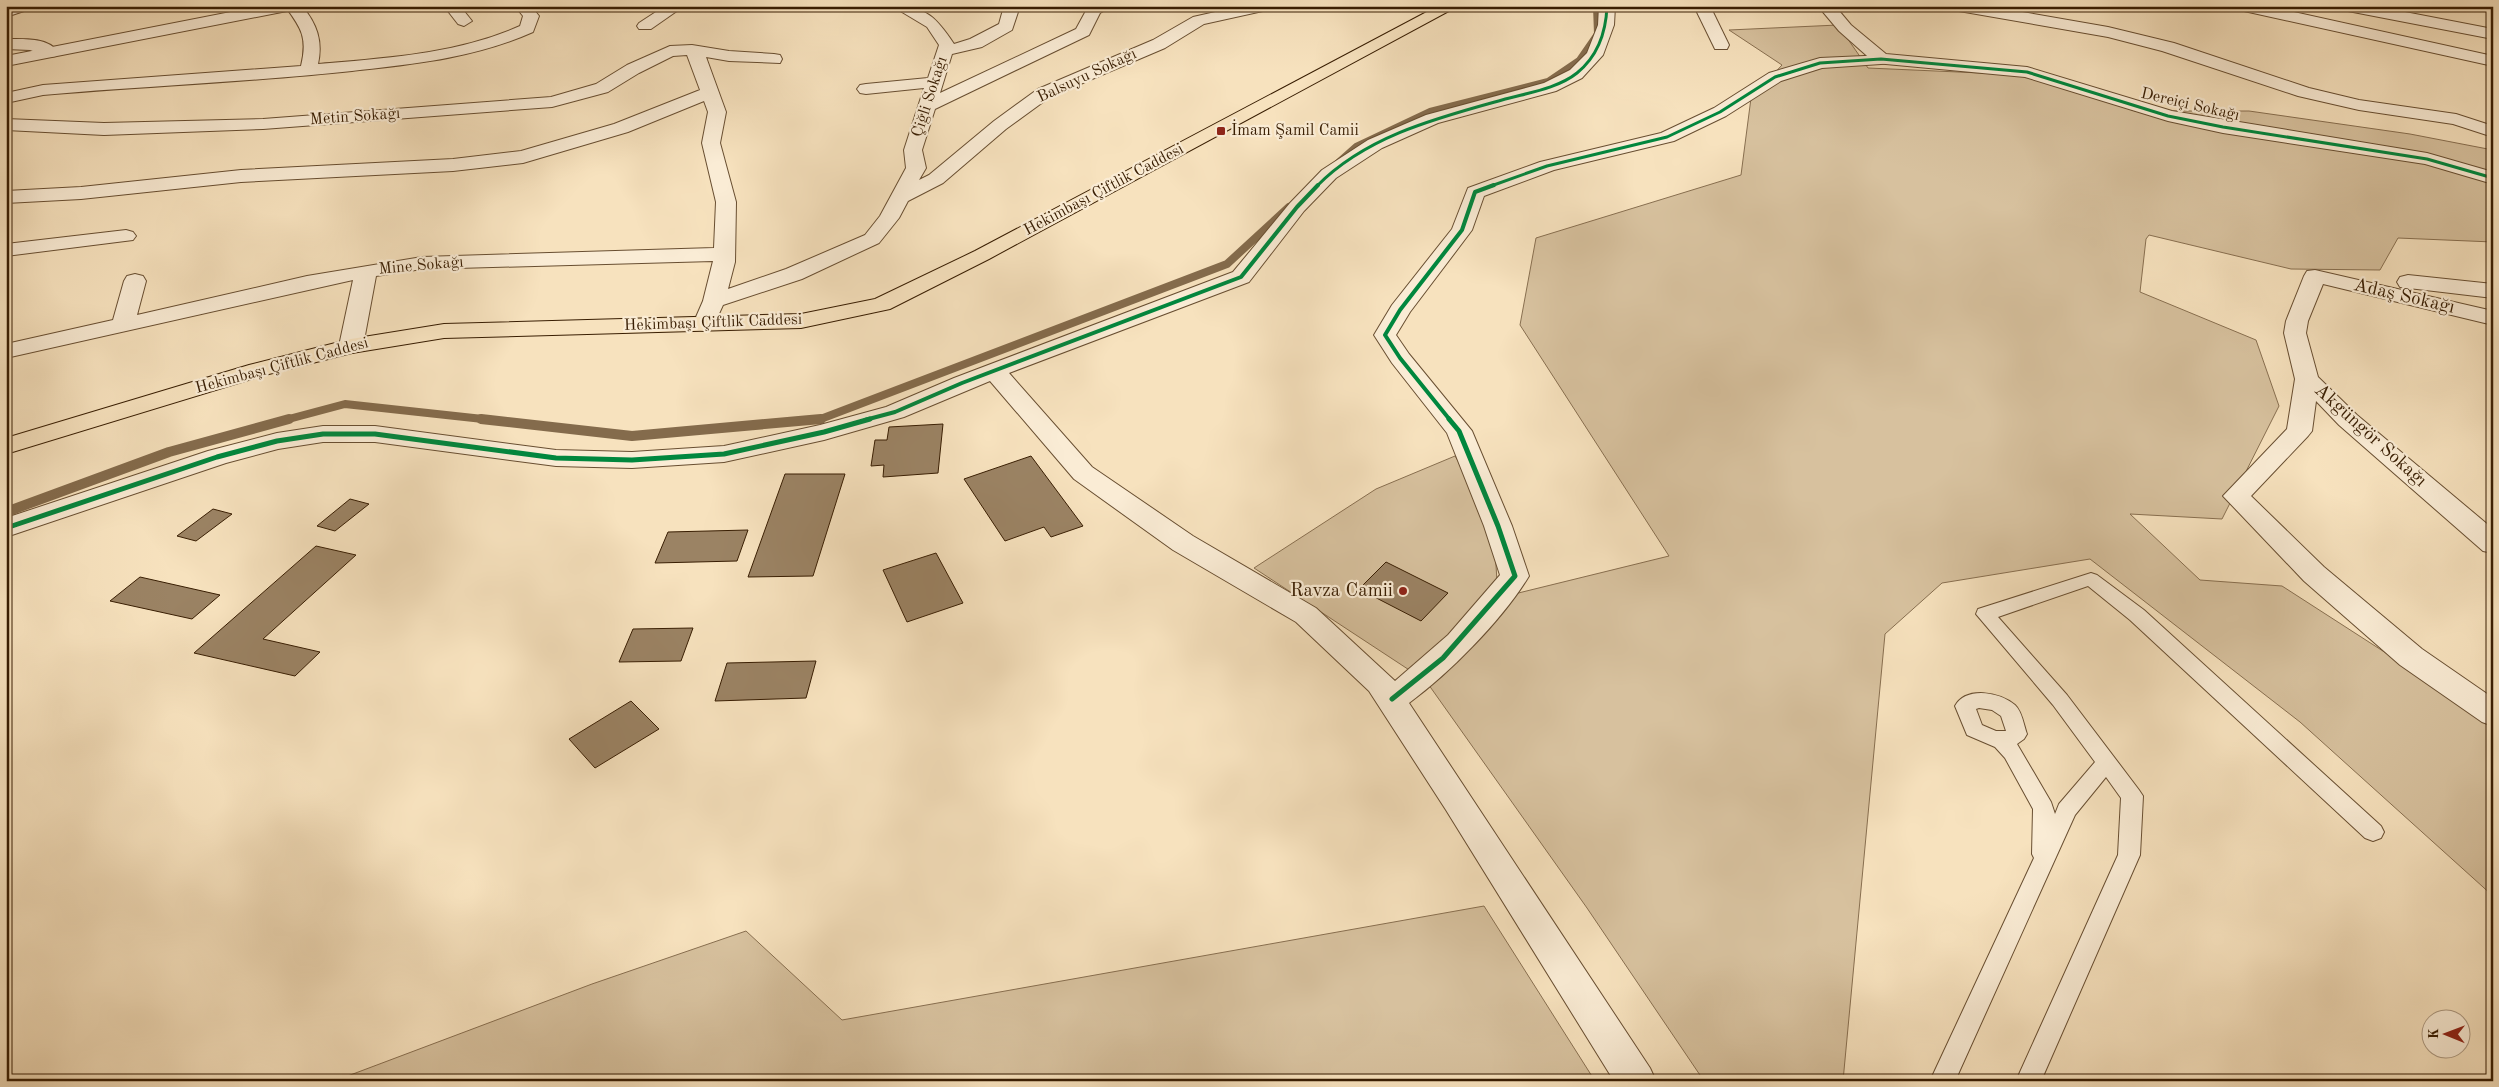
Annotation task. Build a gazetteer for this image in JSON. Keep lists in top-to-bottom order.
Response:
{
  "streets": {
    "main road": ["Hekimbaşı Çiftlik Caddesi"],
    "street": [
      "Balsuyu Sokağı",
      "Çiğli Sokağı",
      "Dereiçi Sokağı",
      "Metin Sokağı",
      "Mine Sokağı",
      "Adaş Sokağı",
      "Akgüngör Sokağı"
    ]
  },
  "crossings": [
    ["Balsuyu Sokağı", "Çiğli Sokağı"],
    ["Adaş Sokağı", "Akgüngör Sokağı"]
  ],
  "places": {
    "transit": ["İmam Şamil Camii"],
    "other": ["Ravza Camii"]
  },
  "north": "left"
}
